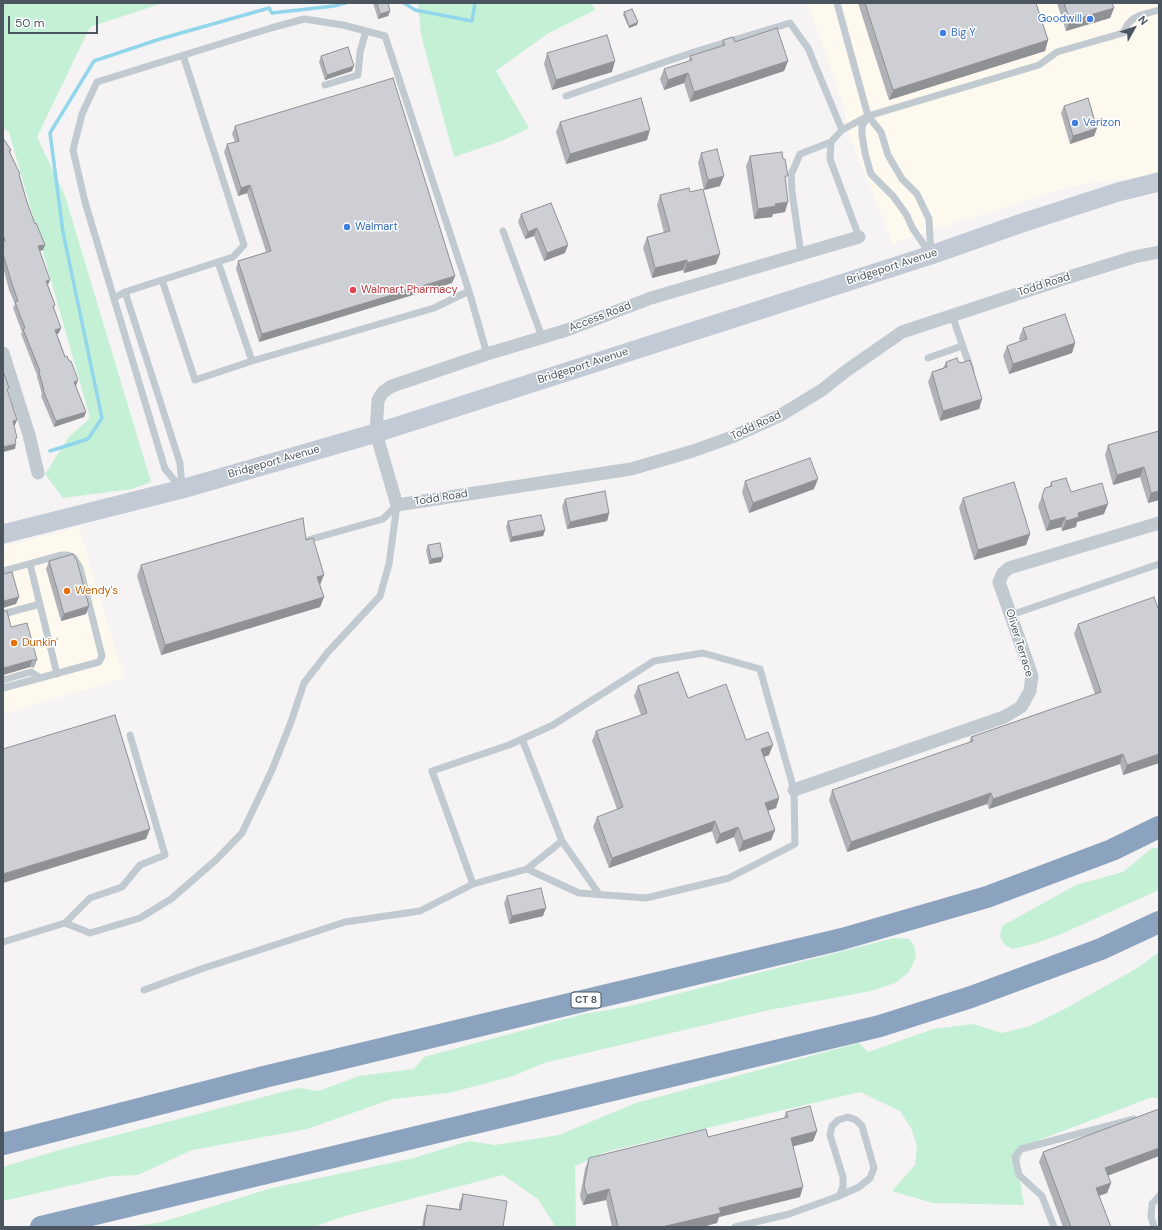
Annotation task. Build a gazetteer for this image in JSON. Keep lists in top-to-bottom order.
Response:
{
  "streets": {
    "highway": ["CT 8"],
    "main road": ["Bridgeport Avenue"],
    "street": ["Todd Road", "Access Road", "Oliver Terrace"]
  },
  "crossings": [
    ["Bridgeport Avenue", "Access Road"]
  ],
  "places": [
    "Goodwill",
    "Big Y",
    "Verizon",
    "Walmart",
    "Walmart Pharmacy",
    "Wendy's",
    "Dunkin'"
  ],
  "scale_bar": "50 m",
  "north": "top right"
}
